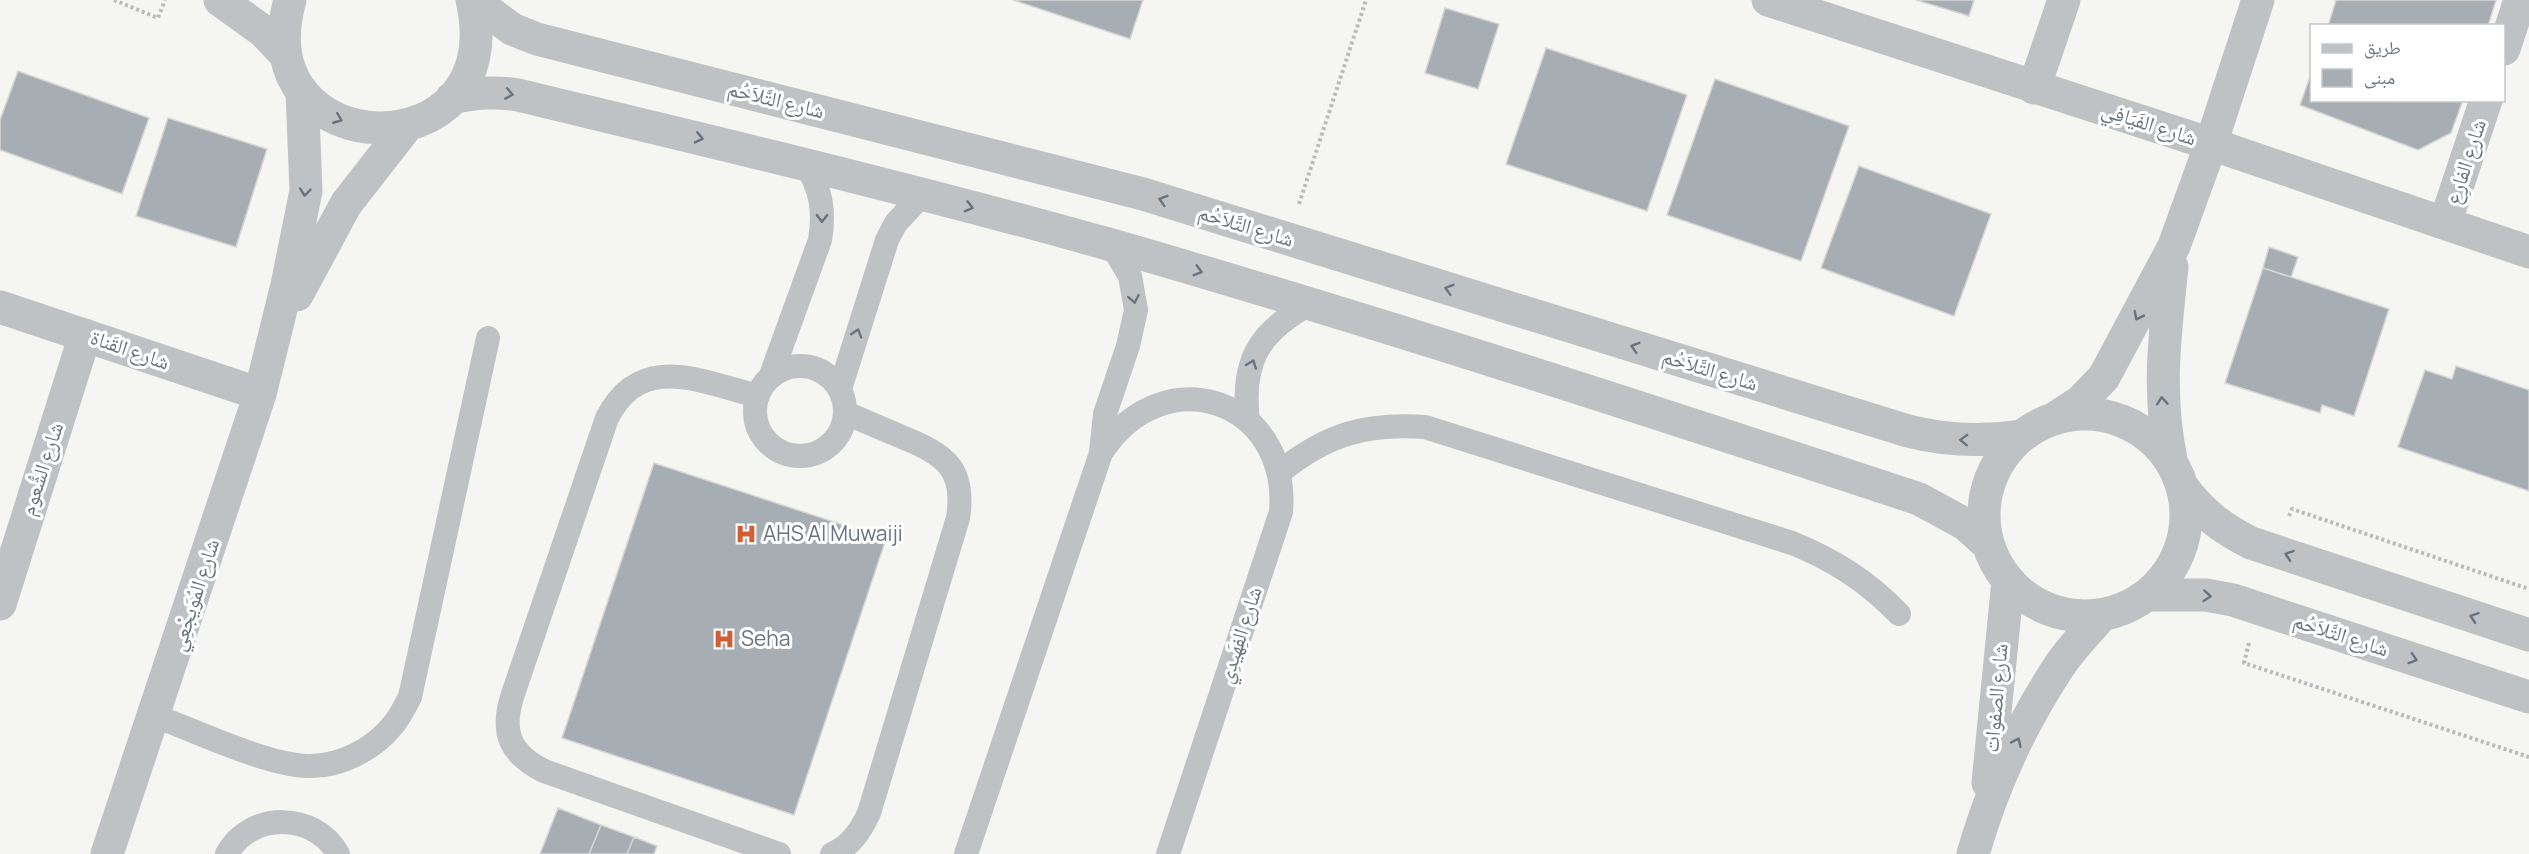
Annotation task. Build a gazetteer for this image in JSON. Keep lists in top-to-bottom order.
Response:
{
  "streets": {
    "street": [
      "شارع التَّلاَحُم",
      "شارع الفَيَافِي",
      "شارع الفارِع",
      "شارع القَناة",
      "شارع الشُّعوم",
      "شارع المُوَيجْعِي",
      "شارع الصفوات"
    ],
    "lane": ["شارع الفِهَيدِي"]
  },
  "crossings": [
    ["شارع التَّلاَحُم", "شارع الصفوات"],
    ["شارع الفَيَافِي", "شارع الفارِع"],
    ["شارع القَناة", "شارع الشُّعوم"],
    ["شارع القَناة", "شارع المُوَيجْعِي"]
  ],
  "places": {
    "hospital": ["AHS Al Muwaiji", "Seha"]
  },
  "legend": ["طريق", "مبنى"]
}
